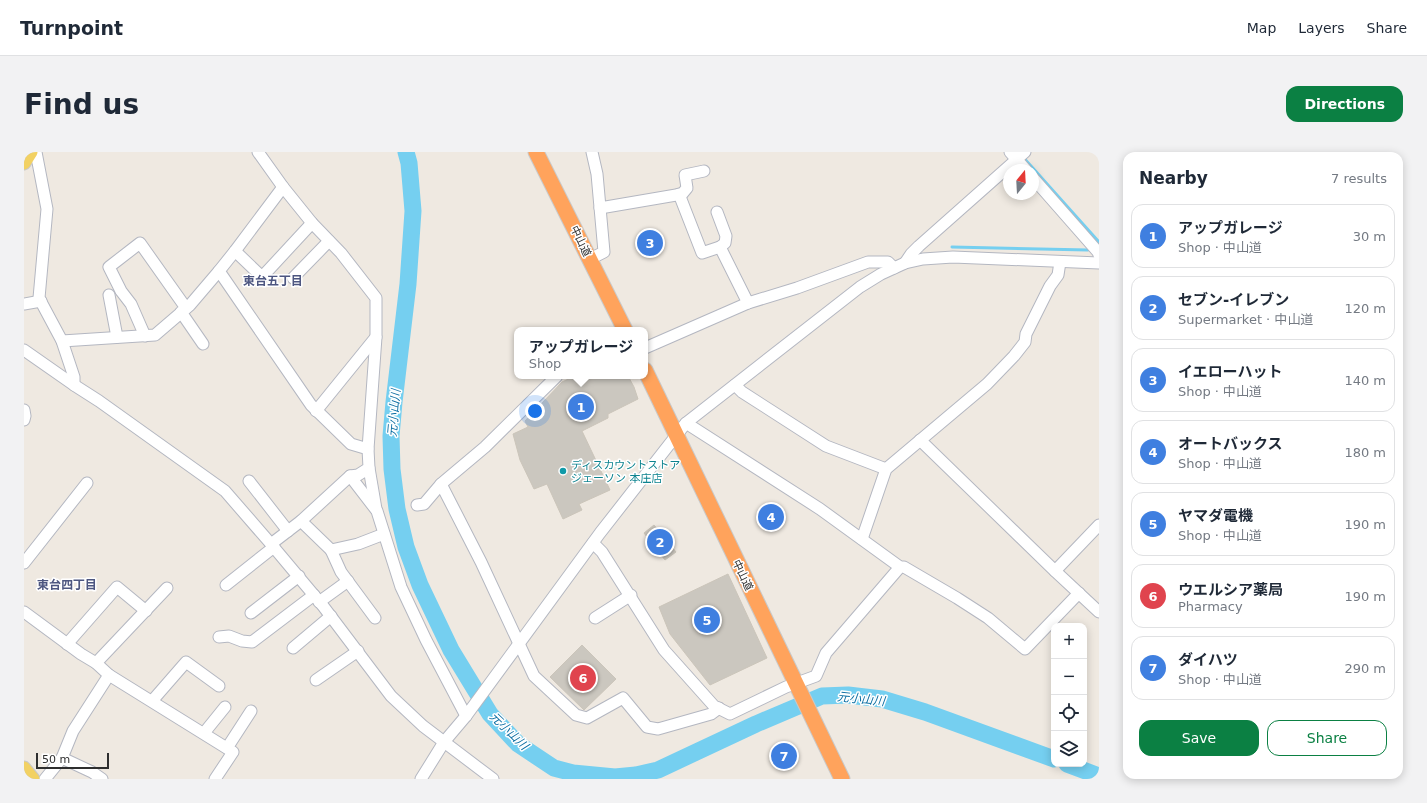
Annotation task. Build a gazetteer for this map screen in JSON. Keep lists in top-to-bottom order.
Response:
{
  "streets": {
    "highway": ["中山道"]
  },
  "districts": ["東台五丁目", "東台四丁目"],
  "water": ["元小山川"],
  "places": ["ディスカウントストア ジェーソン 本庄店"],
  "scale_bar": "50 m",
  "north": "top",
  "page": {
    "header": "Turnpoint",
    "nav": ["Map", "Layers", "Share"],
    "buttons": [
      "Directions",
      ["Save", "Share"]
    ],
    "title": "Find us",
    "heading": ["Nearby", "7 results"],
    "list": [
      {
        "mark": "1",
        "name": "アップガレージ",
        "note": "Shop · 中山道",
        "value": "30 m"
      },
      {
        "mark": "2",
        "name": "セブン-イレブン",
        "note": "Supermarket · 中山道",
        "value": "120 m"
      },
      {
        "mark": "3",
        "name": "イエローハット",
        "note": "Shop · 中山道",
        "value": "140 m"
      },
      {
        "mark": "4",
        "name": "オートバックス",
        "note": "Shop · 中山道",
        "value": "180 m"
      },
      {
        "mark": "5",
        "name": "ヤマダ電機",
        "note": "Shop · 中山道",
        "value": "190 m"
      },
      {
        "mark": "6",
        "name": "ウエルシア薬局",
        "note": "Pharmacy",
        "value": "190 m"
      },
      {
        "mark": "7",
        "name": "ダイハツ",
        "note": "Shop · 中山道",
        "value": "290 m"
      }
    ],
    "pins": [
      "3",
      "1",
      "4",
      "2",
      "5",
      "6",
      "7"
    ],
    "popup": ["アップガレージ", "Shop"],
    "map_buttons": ["+", "−"],
    "scale": "50 m"
  }
}
